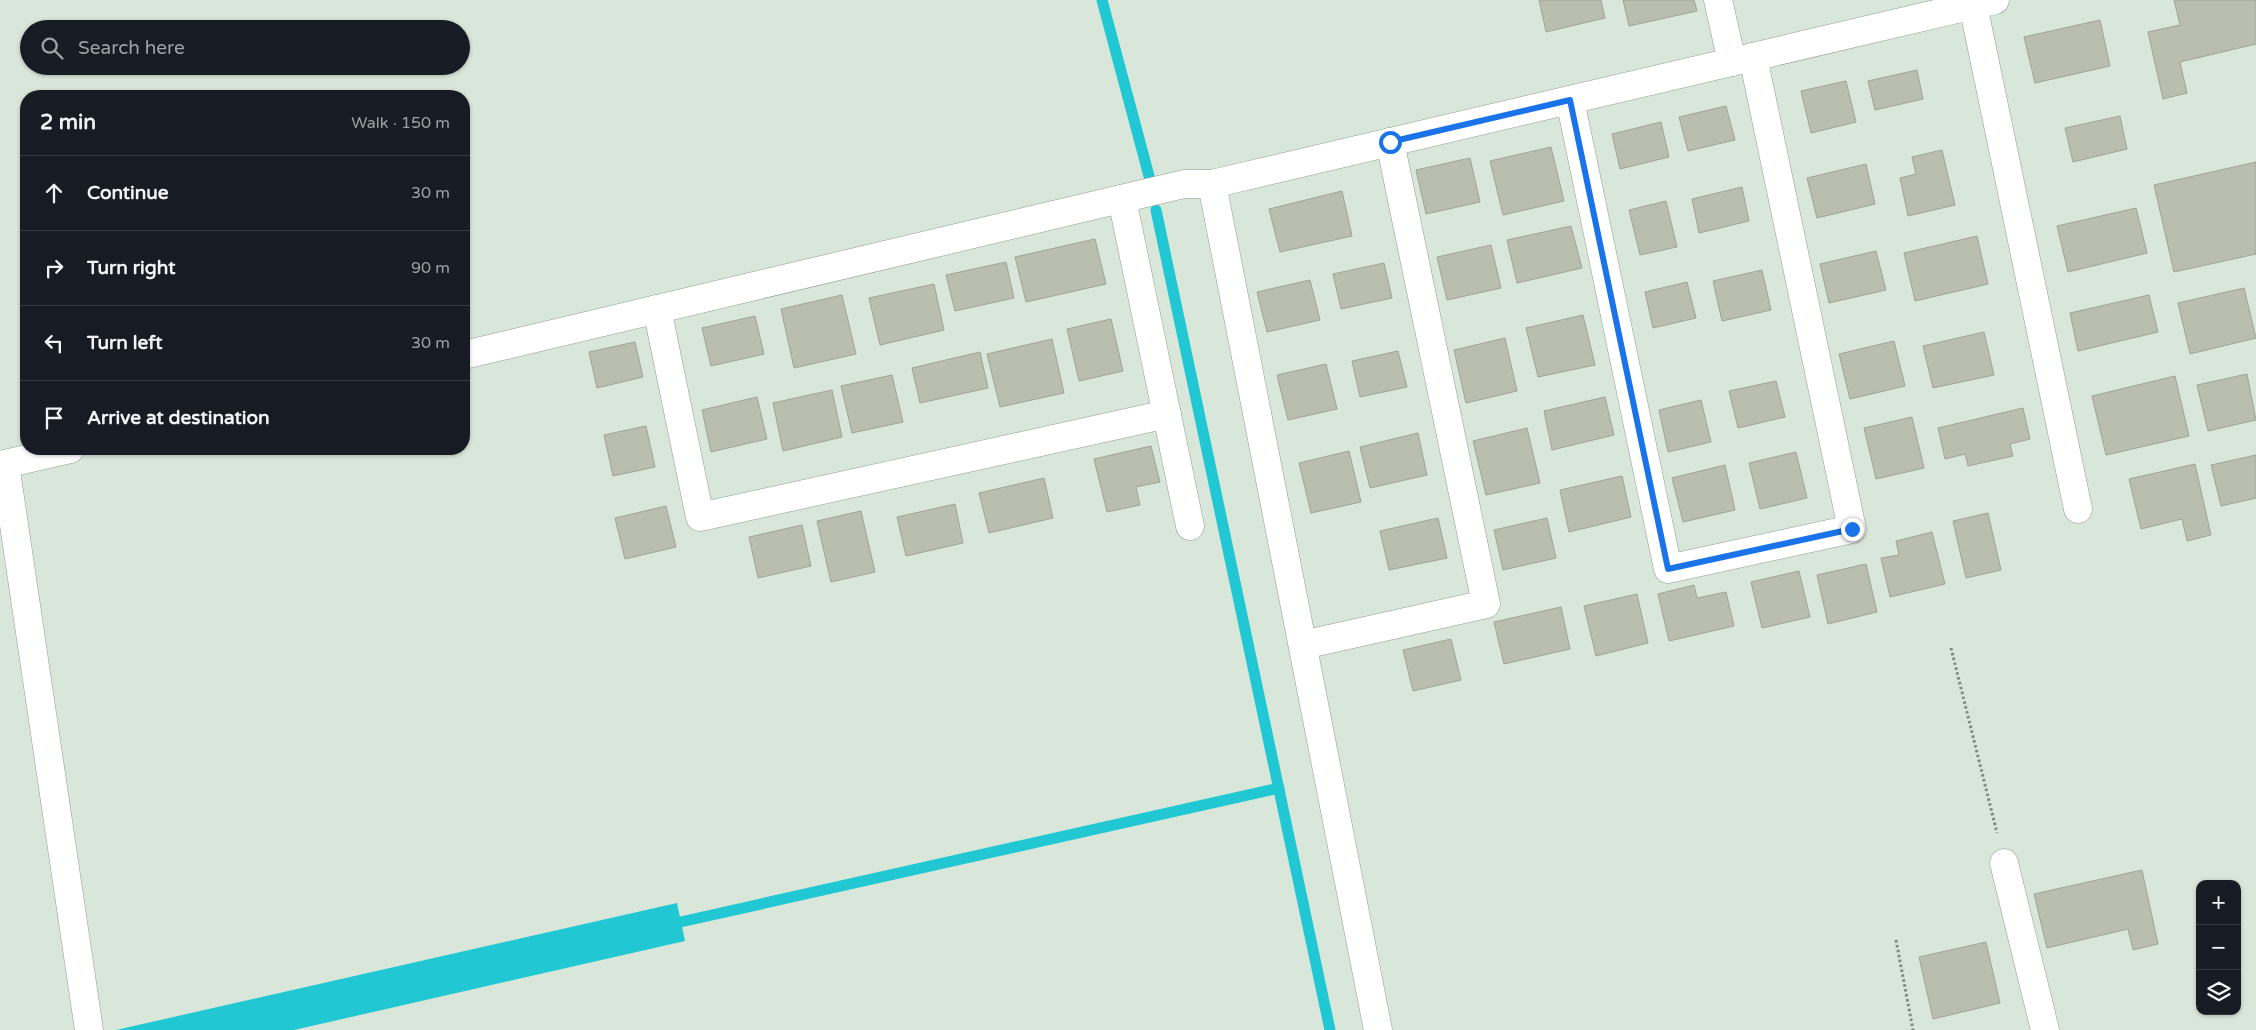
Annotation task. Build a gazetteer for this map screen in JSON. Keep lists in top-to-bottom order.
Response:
{
  "page": {
    "search": "Search here",
    "heading": ["2 min", "Walk · 150 m"],
    "list": [
      ["Continue", "30 m"],
      ["Turn right", "90 m"],
      ["Turn left", "30 m"],
      "Arrive at destination"
    ],
    "map_buttons": ["+", "−"]
  }
}
